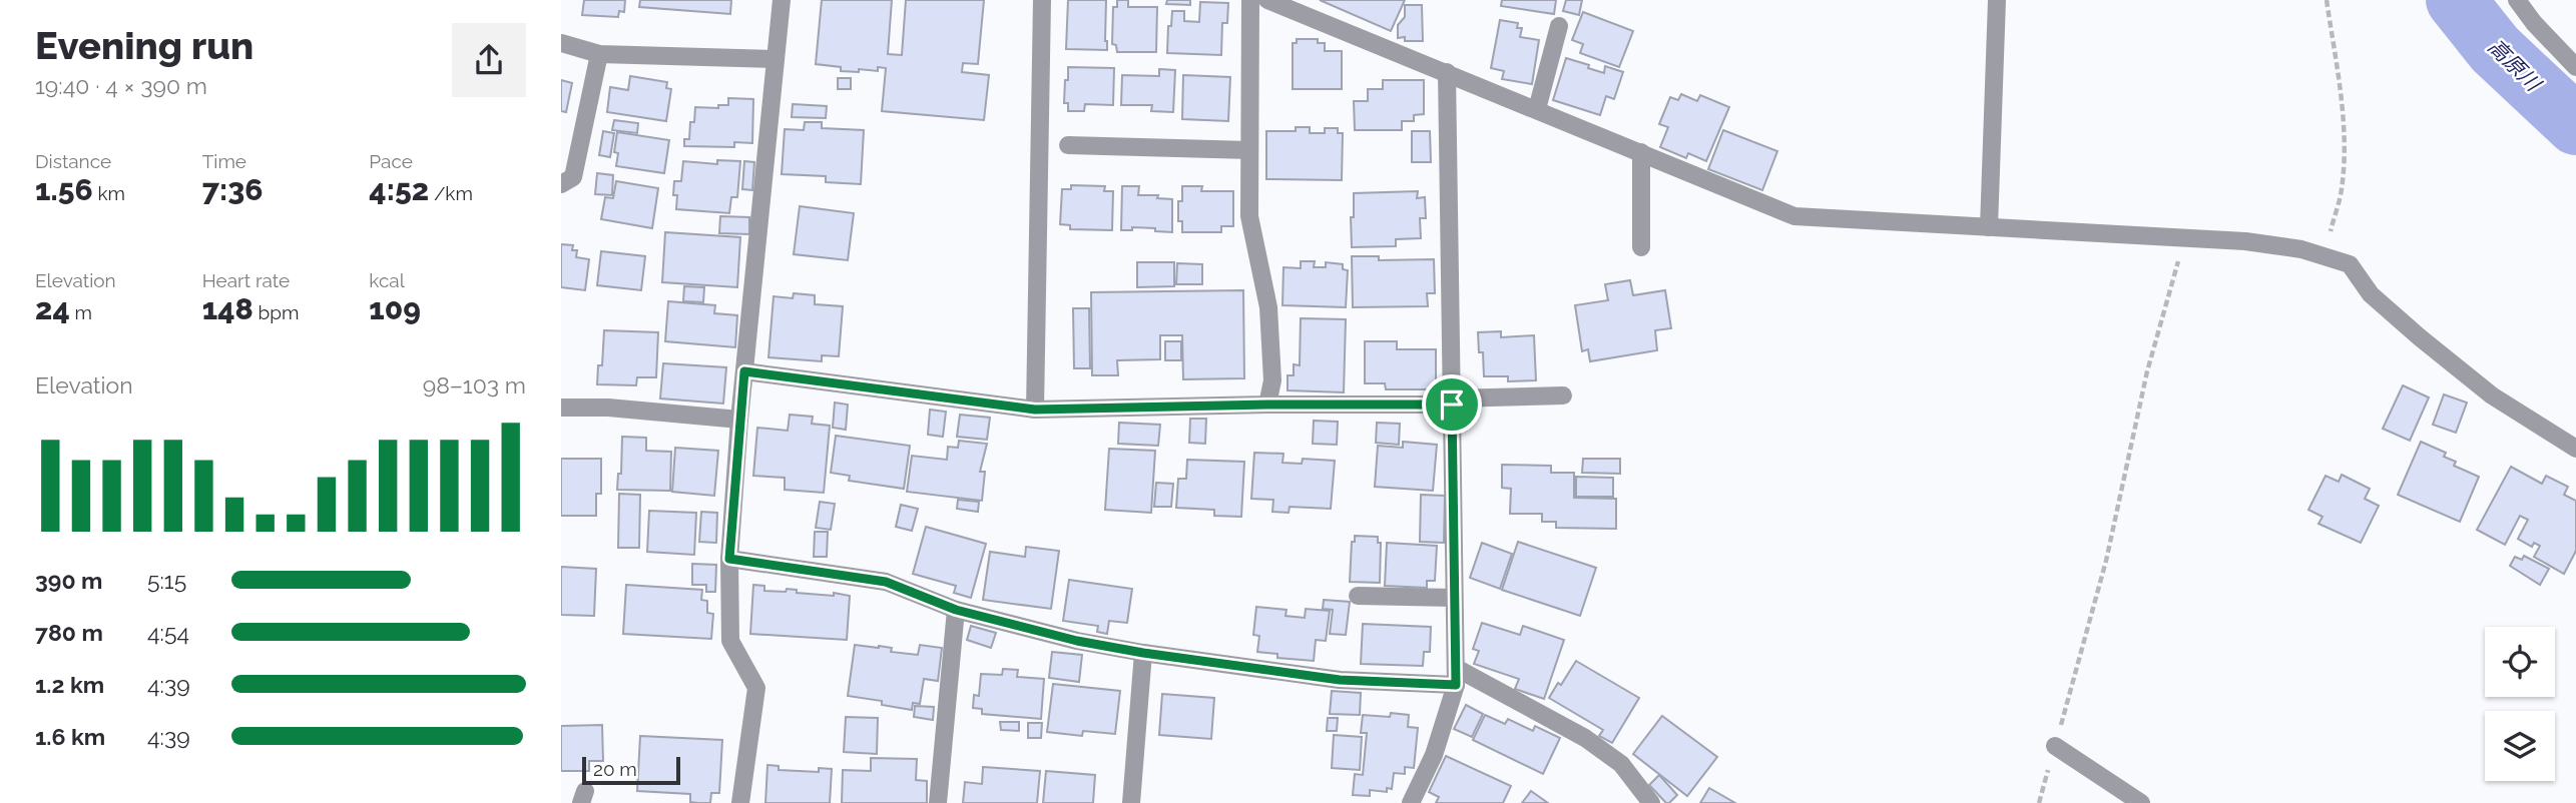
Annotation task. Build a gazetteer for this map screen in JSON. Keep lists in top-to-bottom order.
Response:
{
  "water": ["高原川"],
  "scale_bar": "20 m",
  "page": {
    "heading": ["Evening run", "19:40 · 4 × 390 m"],
    "stats": [
      ["Distance", "1.56 km"],
      ["Time", "7:36"],
      ["Pace", "4:52 /km"],
      ["Elevation", "24 m"],
      ["Heart rate", "148 bpm"],
      ["kcal", "109"]
    ],
    "chart": ["Elevation", "98–103 m"],
    "list": [
      {
        "name": "390 m",
        "note": "5:15"
      },
      {
        "name": "780 m",
        "note": "4:54"
      },
      {
        "name": "1.2 km",
        "note": "4:39"
      },
      {
        "name": "1.6 km",
        "note": "4:39"
      }
    ],
    "scale": "20 m"
  }
}
